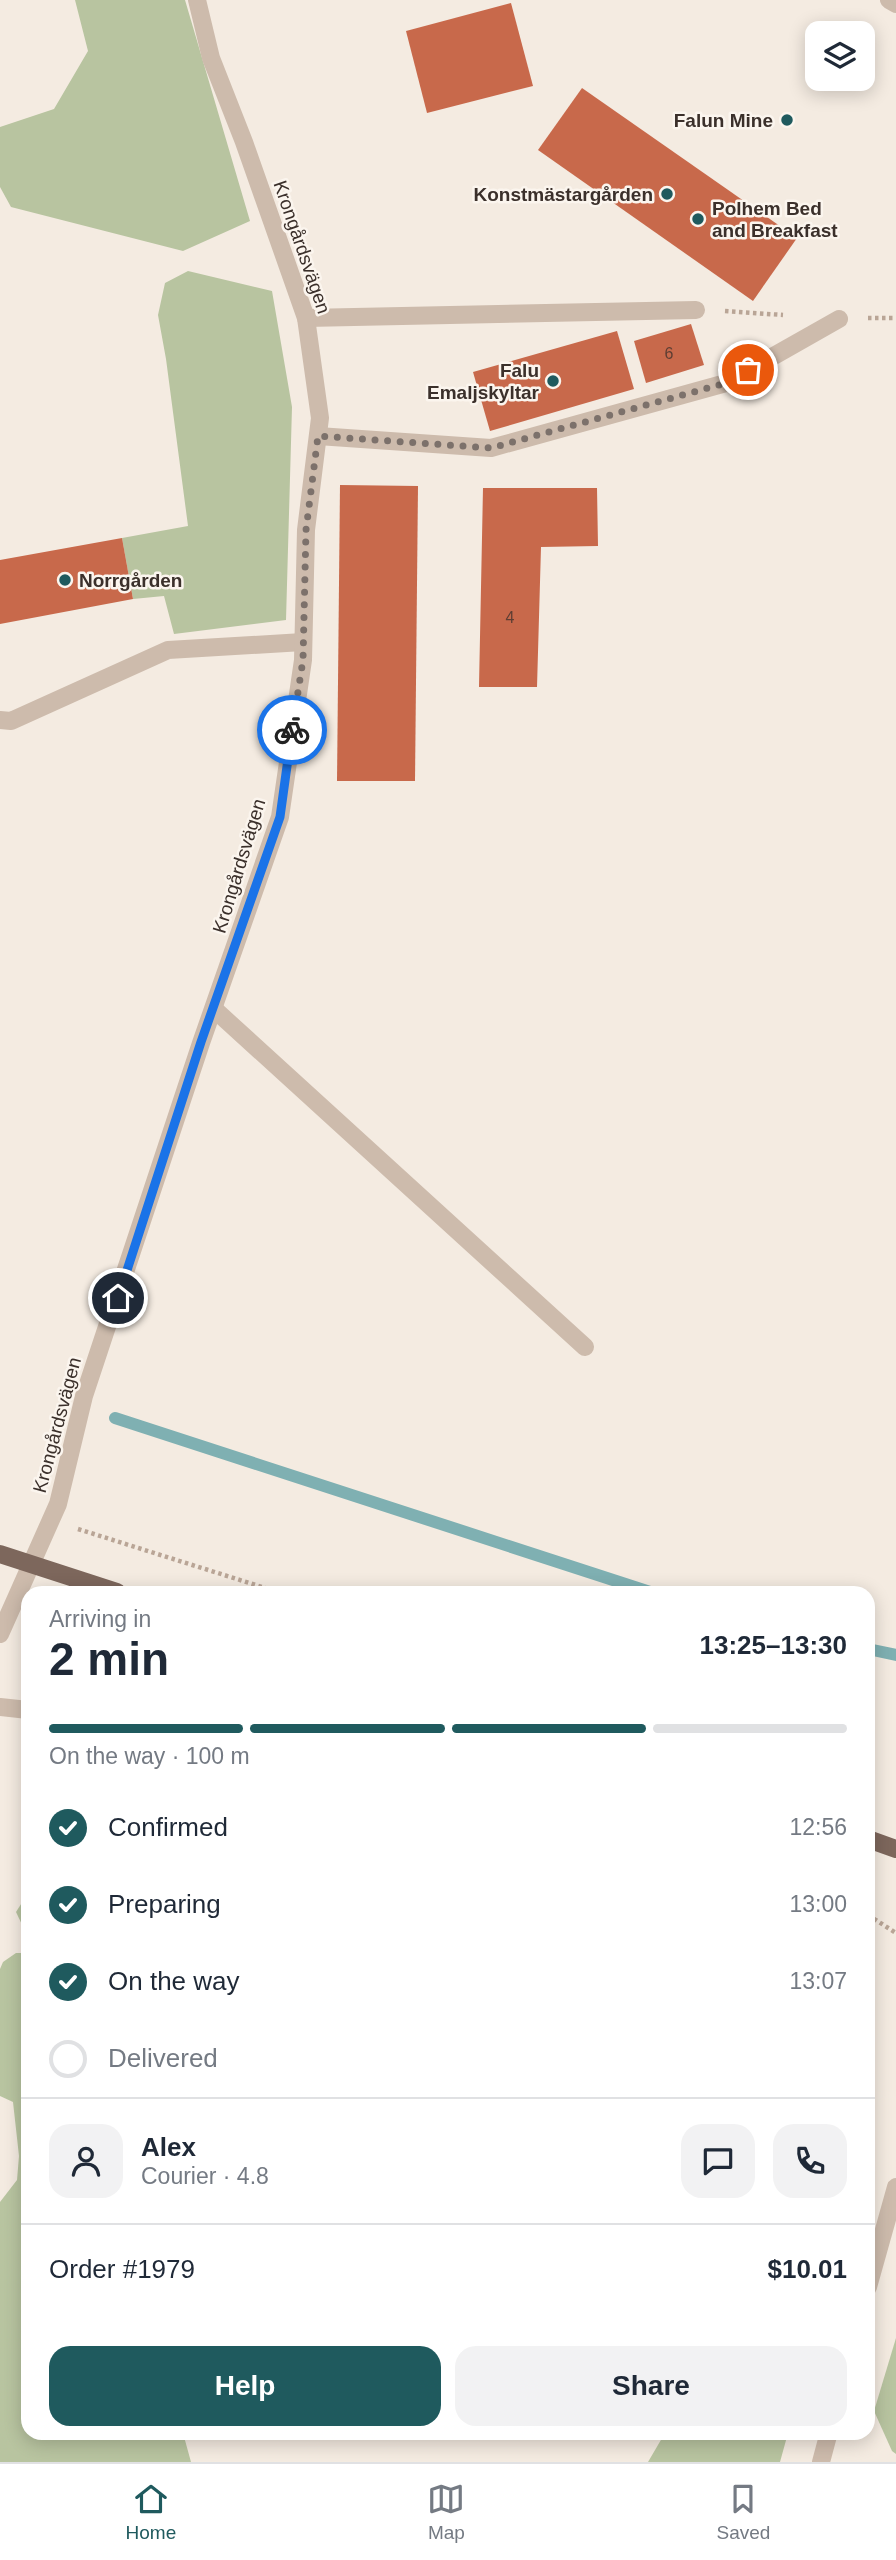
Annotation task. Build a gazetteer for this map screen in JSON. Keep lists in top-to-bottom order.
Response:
{
  "streets": {
    "street": ["Krongårdsvägen"]
  },
  "places": [
    "Falun Mine",
    "Konstmästargården",
    "Polhem Bed and Breakfast",
    "Falu Emaljskyltar",
    "Norrgården"
  ],
  "house_numbers": ["6", "4"],
  "page": {
    "heading": ["2 min", "Arriving in", "13:25–13:30"],
    "panel": [
      "Alex",
      "Courier · 4.8",
      "Order #1979",
      "$10.01"
    ],
    "bar": "On the way · 100 m",
    "list": [
      ["Confirmed", "12:56"],
      ["Preparing", "13:00"],
      ["On the way", "13:07"],
      "Delivered"
    ],
    "buttons": ["Help", "Share"],
    "tabs": ["Home", "Map", "Saved"]
  }
}
